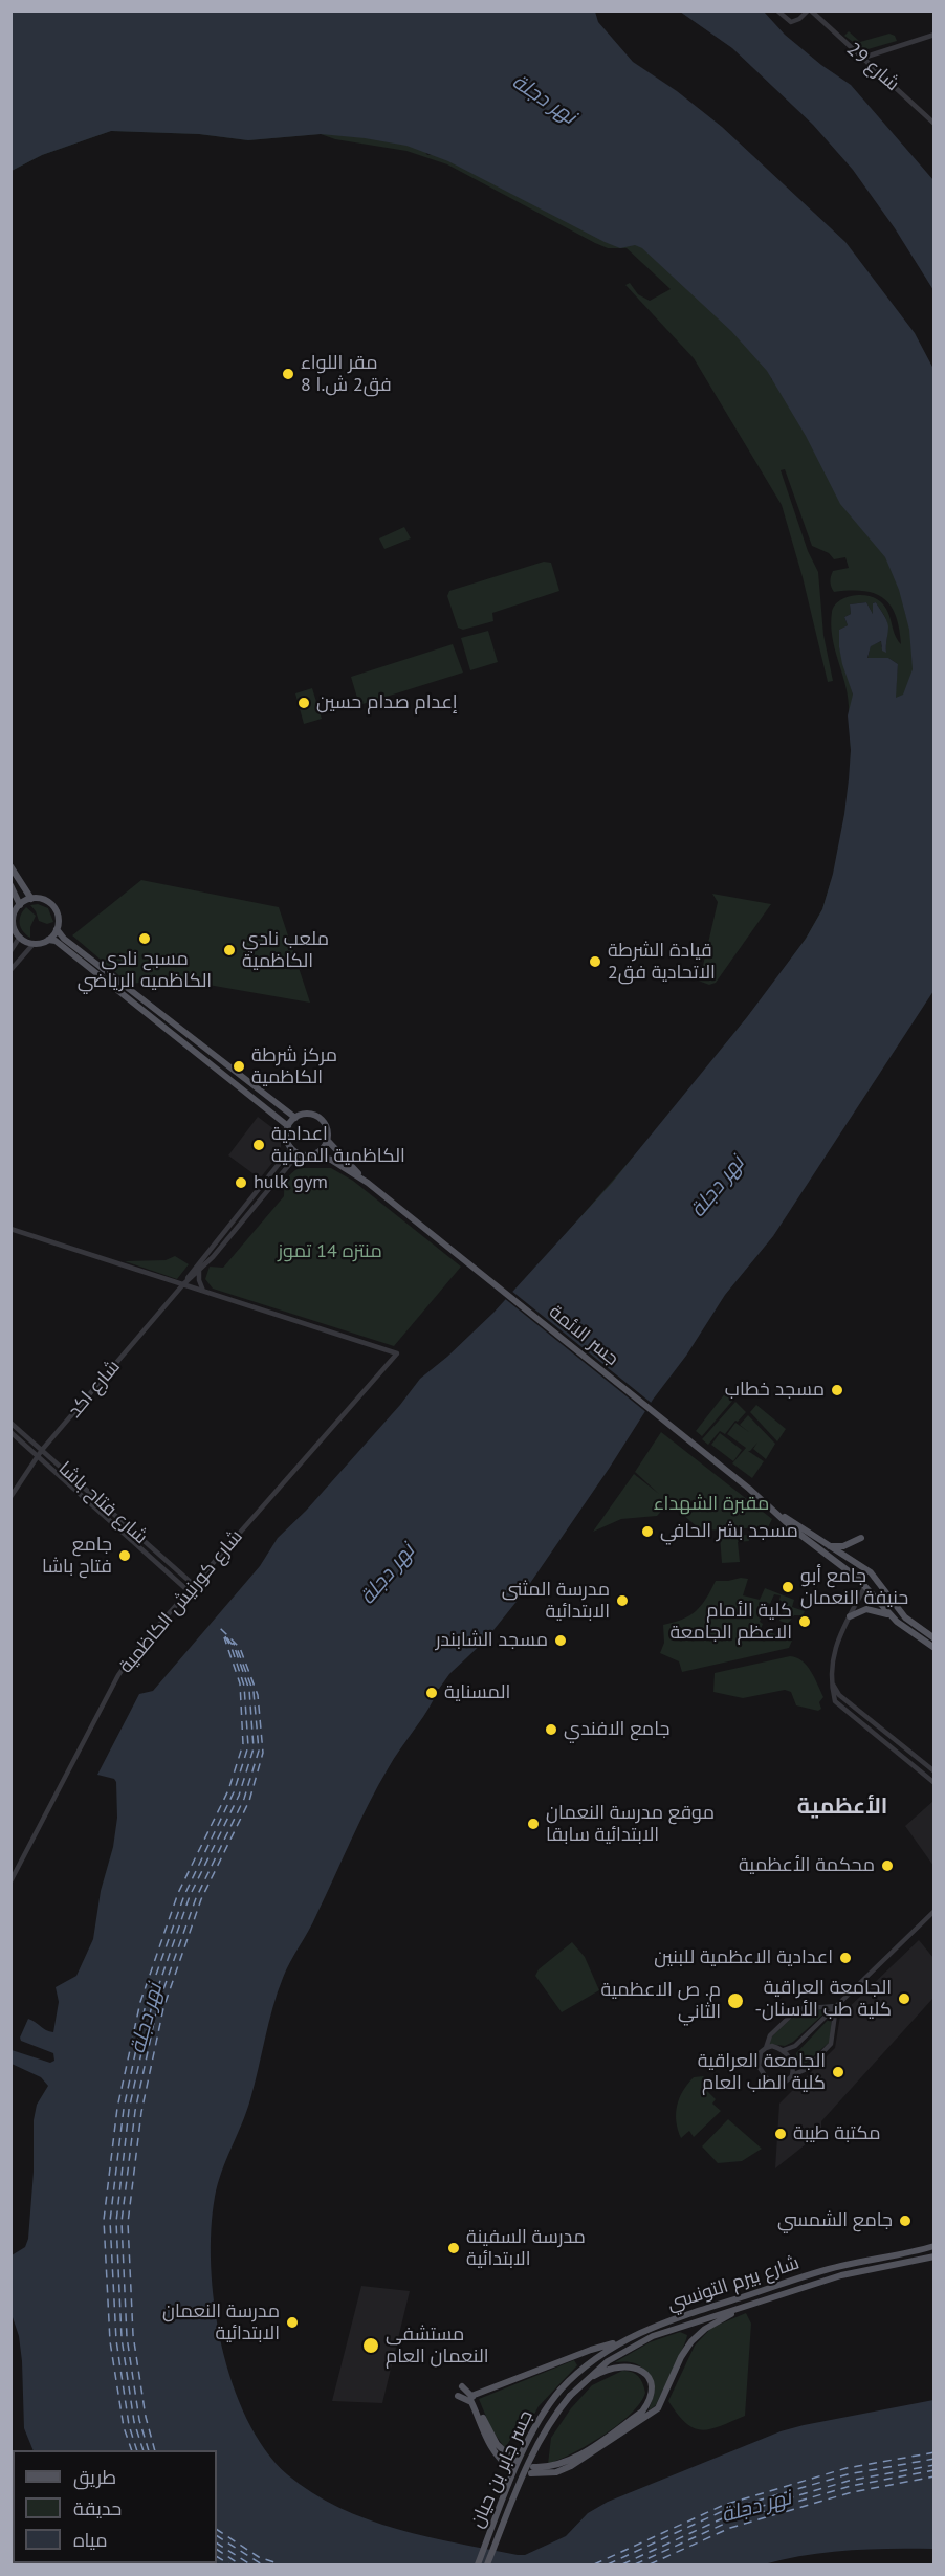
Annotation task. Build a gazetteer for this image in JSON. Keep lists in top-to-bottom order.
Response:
{
  "streets": {
    "main road": ["جسر الائمة", "شارع بيرم التونسي", "جسر جابر بن حيان"],
    "street": [
      "شارع 29",
      "شارع اكد",
      "شارع فتاح باشا",
      "شارع كورنيش الكاظمية"
    ]
  },
  "crossings": [
    ["جسر الائمة", "شارع اكد"],
    ["شارع اكد", "شارع فتاح باشا"],
    ["شارع فتاح باشا", "شارع كورنيش الكاظمية"],
    ["شارع بيرم التونسي", "جسر جابر بن حيان"]
  ],
  "districts": ["الأعظمية"],
  "water": ["نهر دجلة"],
  "parks": ["منتزه 14 تموز", "مقبرة الشهداء"],
  "places": [
    "مقر اللواء 8 فق2 ش.ا",
    "إعدام صدام حسين",
    "مسبح نادي الكاظميه الرياضي",
    "ملعب نادي الكاظمية",
    "قيادة الشرطة الاتحادية فق2",
    "مركز شرطة الكاظمية",
    "اعدادية الكاظمية المهنية",
    "hulk gym",
    "مسجد خطاب",
    "مسجد بشر الحافي",
    "جامع فتاح باشا",
    "جامع أبو حنيفة النعمان",
    "مدرسة المثنى الابتدائية",
    "كلية الأمام الاعظم الجامعة",
    "مسجد الشابندر",
    "المسناية",
    "جامع الافندي",
    "موقع مدرسة النعمان الابتدائية سابقا",
    "محكمة الأعظمية",
    "اعدادية الاعظمية للبنين",
    "الجامعة العراقية -كلية طب الأسنان",
    "م. ص الاعظمية الثاني",
    "الجامعة العراقية كلية الطب العام",
    "مكتبة طيبة",
    "جامع الشمسي",
    "مدرسة السفينة الابتدائية",
    "مدرسة النعمان الابتدائية",
    "مستشفى النعمان العام"
  ],
  "legend": ["طريق", "حديقة", "مياه"]
}
